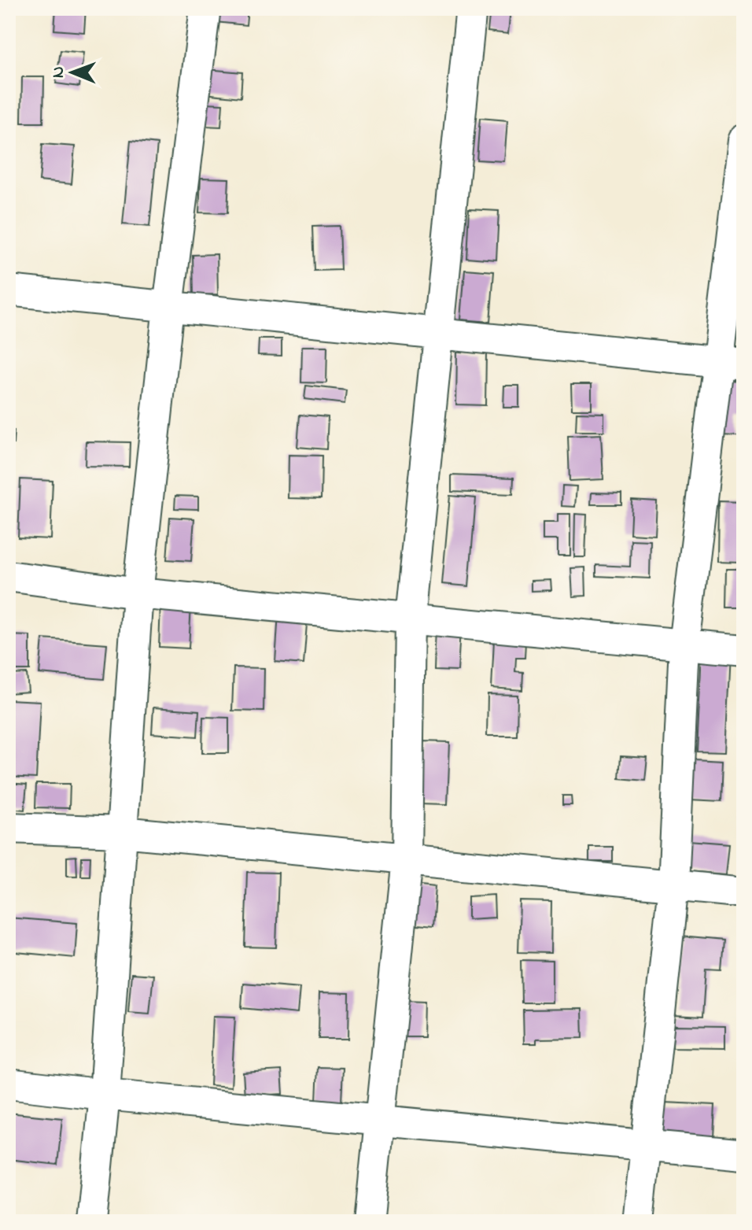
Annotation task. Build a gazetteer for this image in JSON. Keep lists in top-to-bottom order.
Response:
{
  "north": "left"
}
